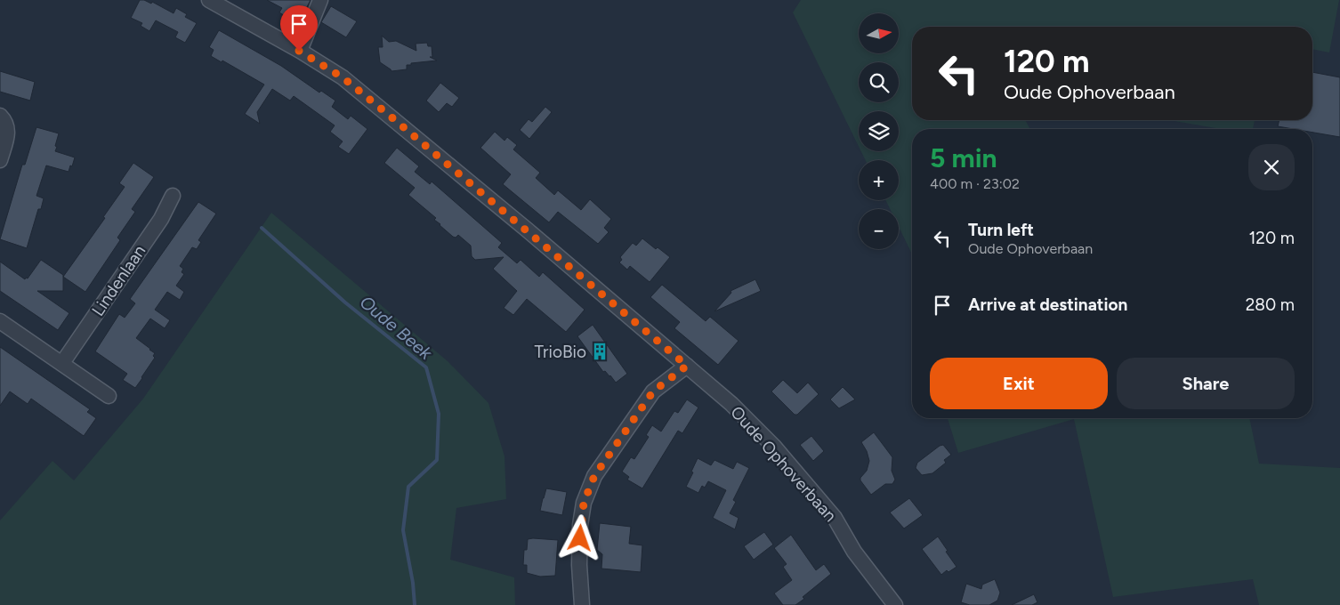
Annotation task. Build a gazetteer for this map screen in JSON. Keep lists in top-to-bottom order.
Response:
{
  "streets": {
    "street": ["Lindenlaan", "Oude Ophoverbaan"]
  },
  "water": ["Oude Beek"],
  "places": {
    "building": ["TrioBio"]
  },
  "north": "right",
  "page": {
    "map_buttons": ["+", "−"],
    "turn": ["120 m", "Oude Ophoverbaan"],
    "heading": ["5 min", "400 m · 23:02"],
    "list": [
      {
        "name": "Turn left",
        "note": "Oude Ophoverbaan",
        "value": "120 m"
      },
      {
        "name": "Arrive at destination",
        "value": "280 m"
      }
    ],
    "buttons": ["Exit", "Share"]
  }
}
